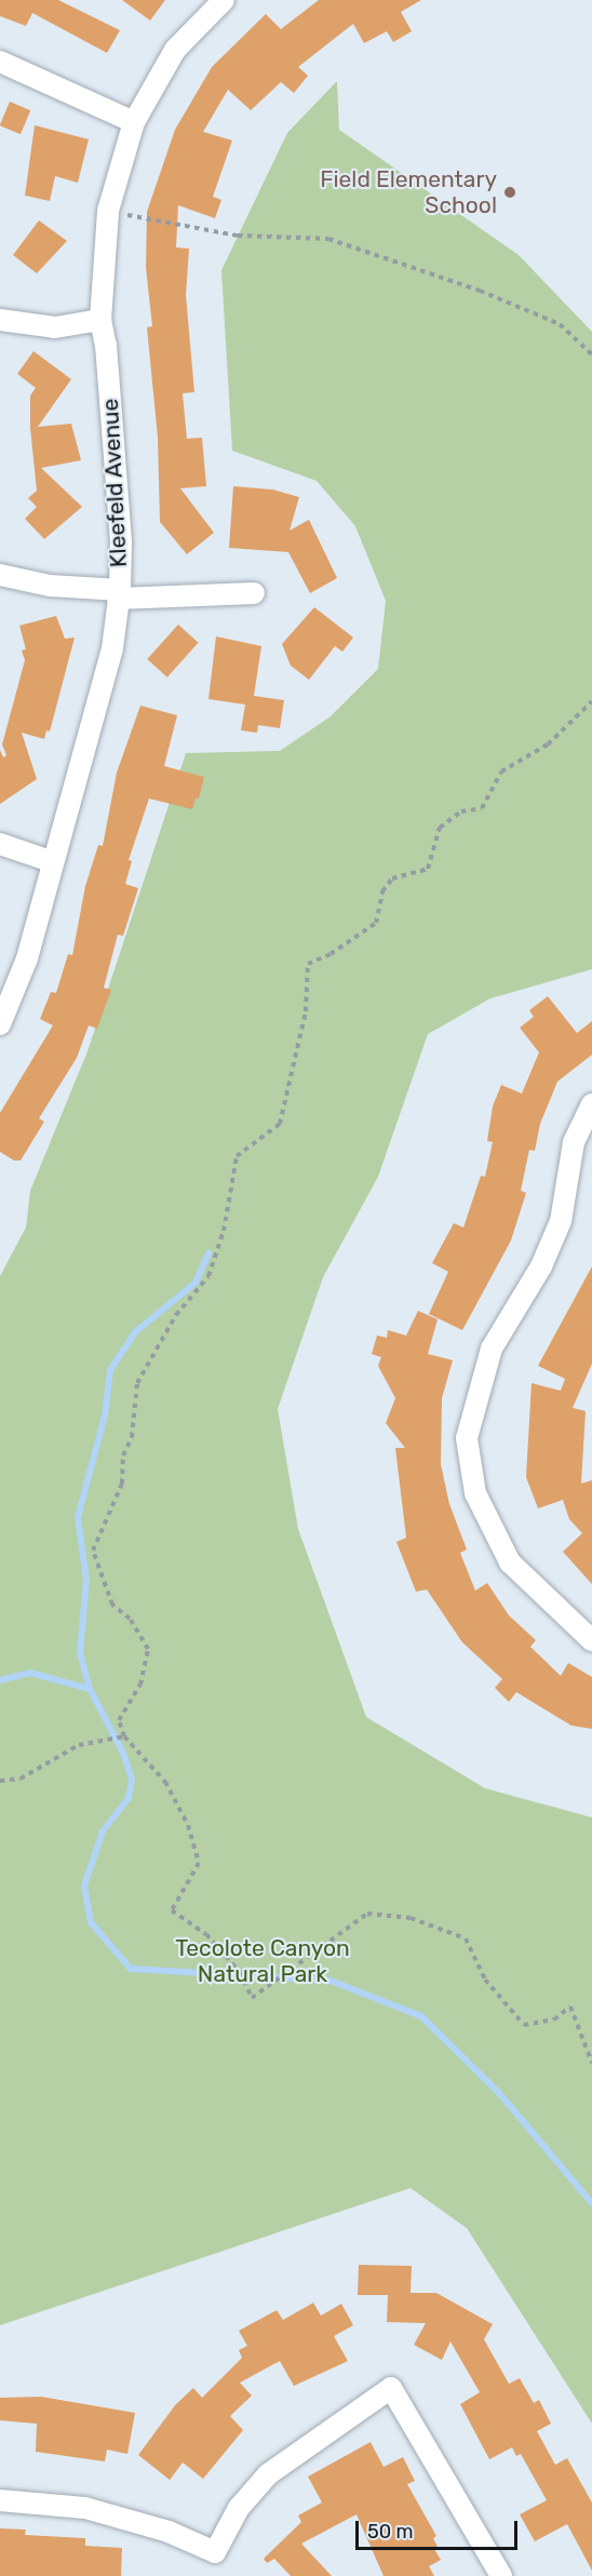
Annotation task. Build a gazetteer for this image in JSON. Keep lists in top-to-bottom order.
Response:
{
  "streets": {
    "street": ["Kleefeld Avenue"]
  },
  "parks": ["Tecolote Canyon Natural Park"],
  "places": ["Field Elementary School"],
  "scale_bar": "50 m"
}
